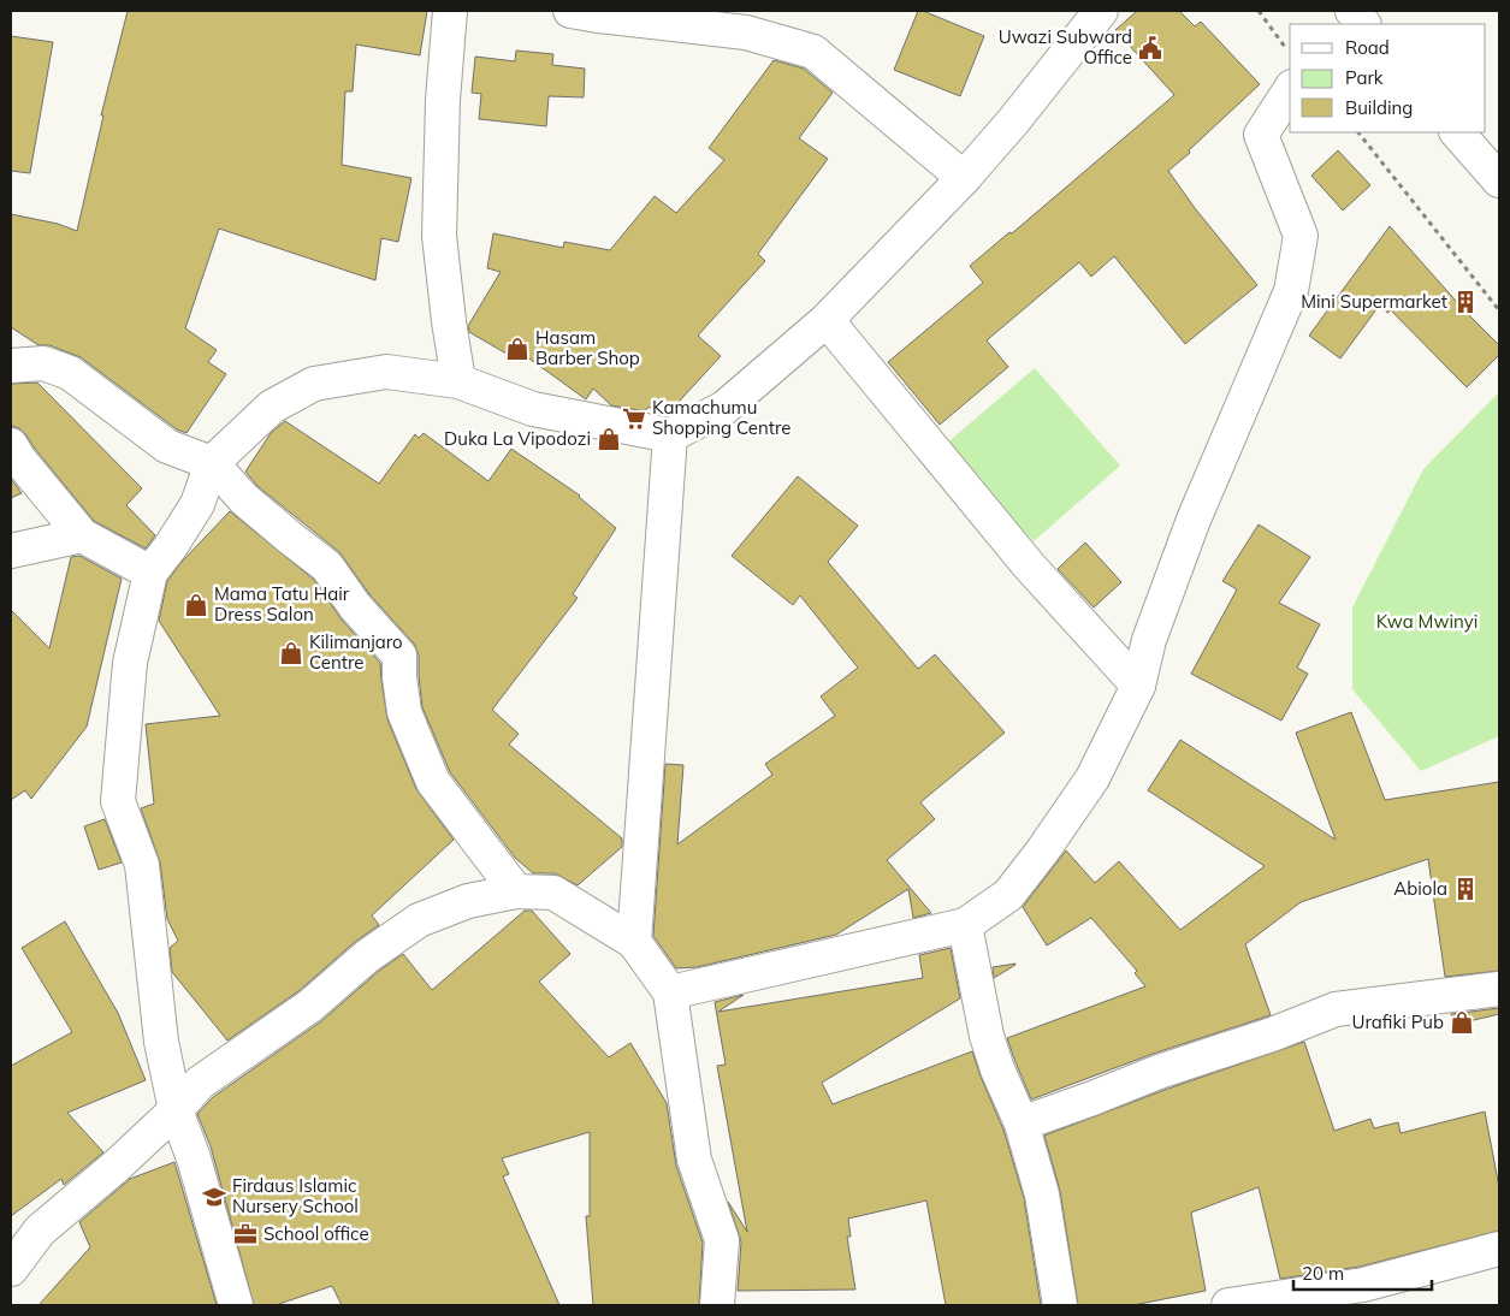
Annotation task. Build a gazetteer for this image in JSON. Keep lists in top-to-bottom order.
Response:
{
  "parks": ["Kwa Mwinyi"],
  "places": {
    "public building": ["Uwazi Subward Office"],
    "building": ["Mini Supermarket", "Abiola"],
    "shop": [
      "Hasam Barber Shop",
      "Duka La Vipodozi",
      "Mama Tatu Hair Dress Salon",
      "Kilimanjaro Centre",
      "Urafiki Pub"
    ],
    "supermarket": ["Kamachumu Shopping Centre"],
    "school or university": ["Firdaus Islamic Nursery School"],
    "office": ["School office"]
  },
  "legend": ["Road", "Park", "Building"],
  "scale_bar": "20 m"
}
